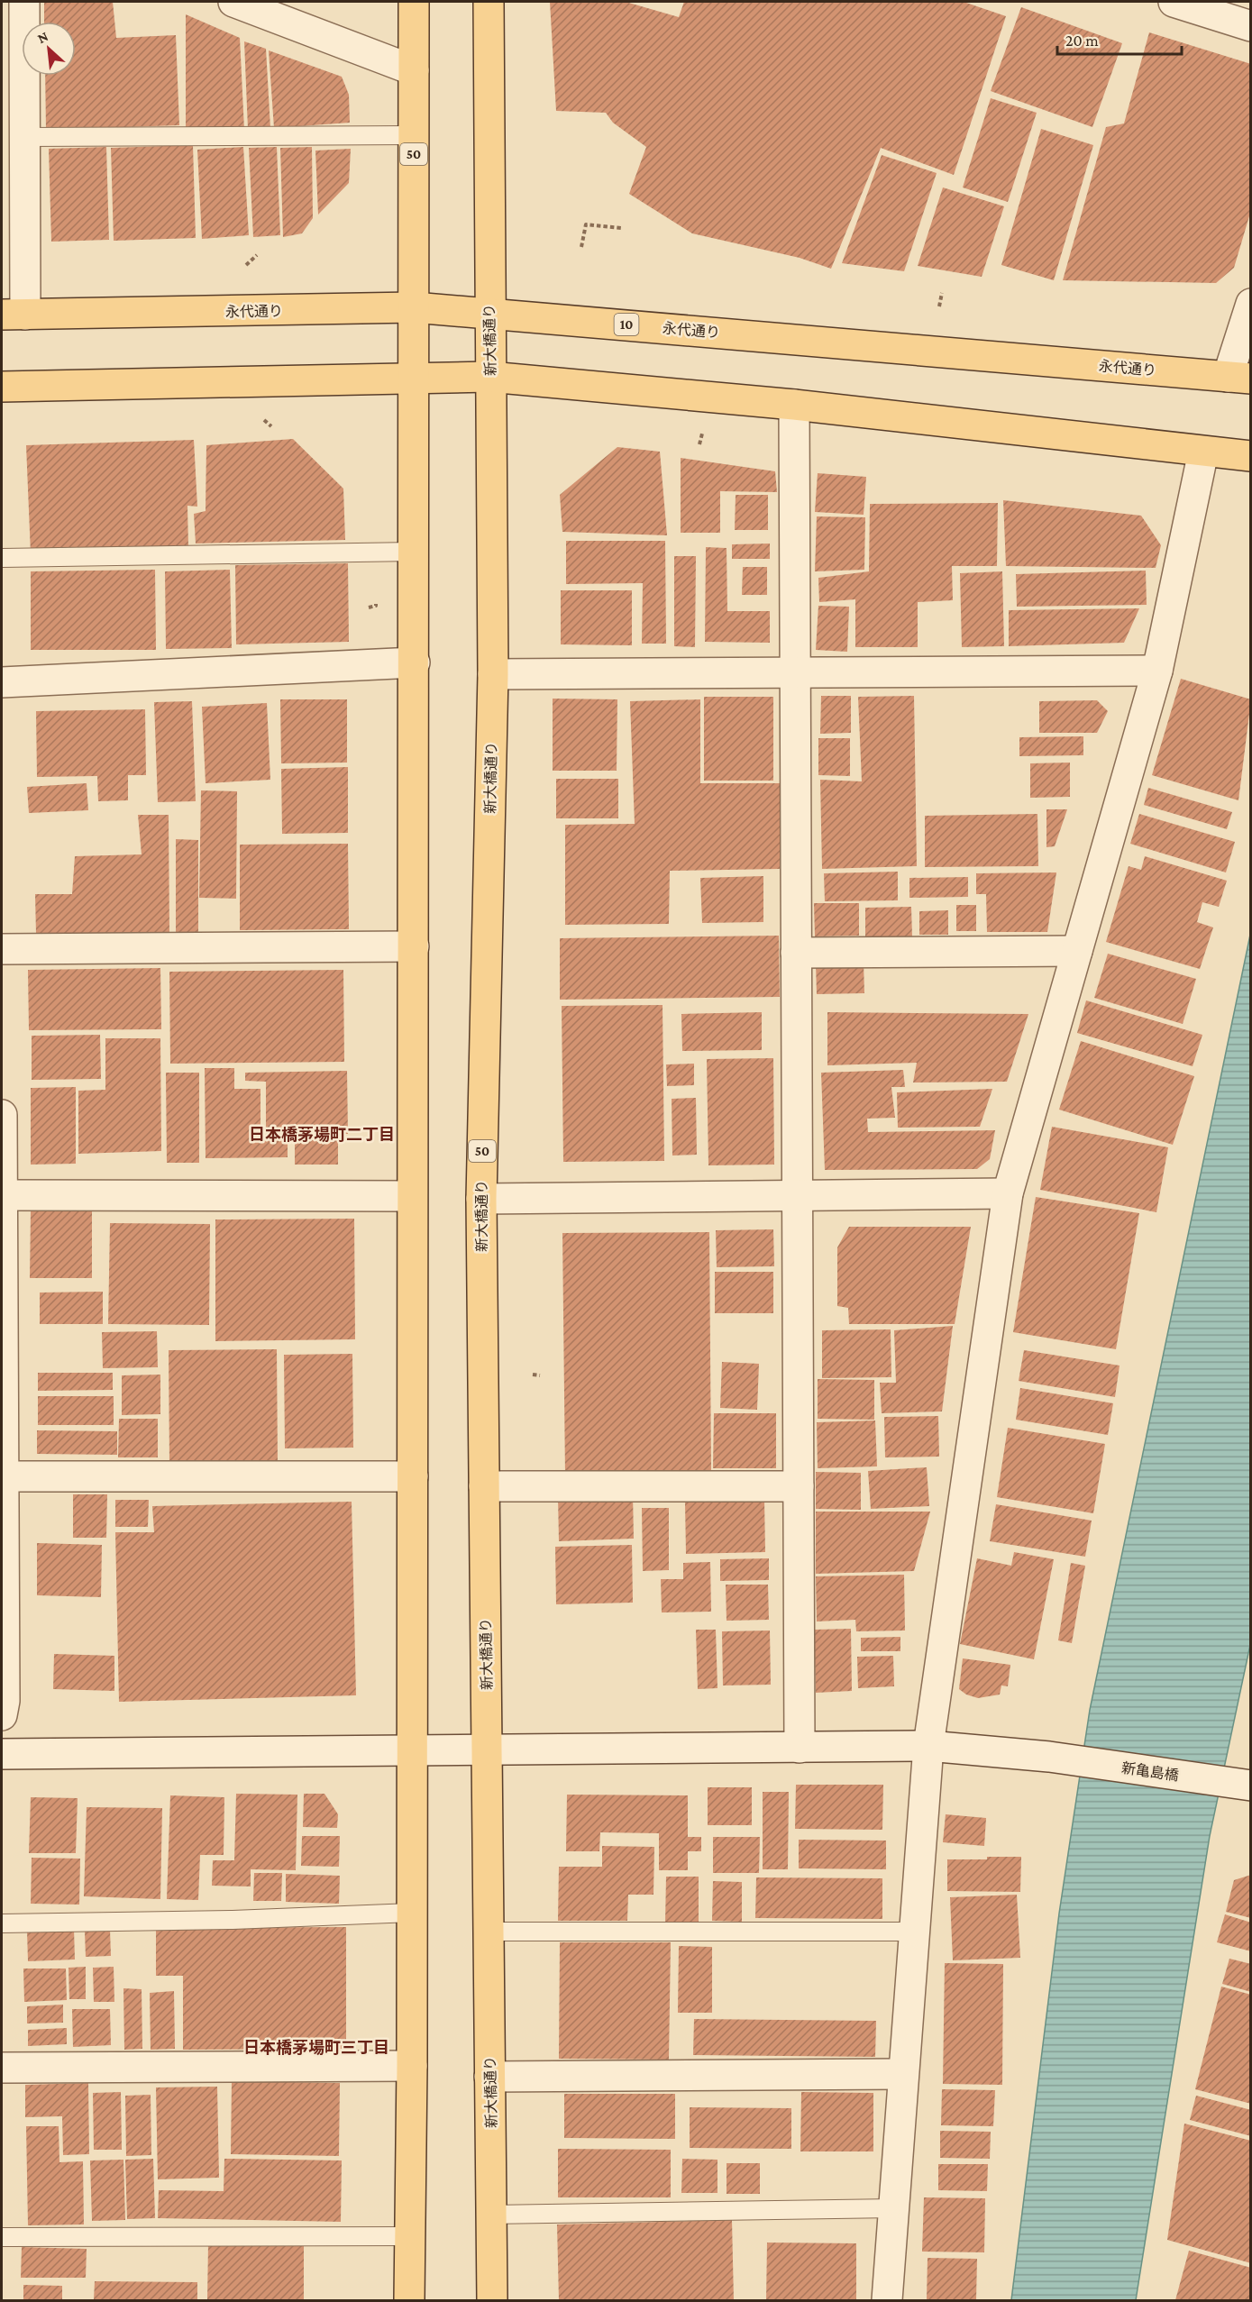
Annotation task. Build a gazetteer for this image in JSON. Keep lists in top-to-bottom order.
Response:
{
  "streets": {
    "main road": [
      "50",
      "永代通り",
      "10",
      "新大橋通り"
    ],
    "street": ["新亀島橋"]
  },
  "crossings": [
    ["50", "永代通り"],
    ["50", "新亀島橋"],
    ["永代通り", "新大橋通り"],
    ["新大橋通り", "新亀島橋"]
  ],
  "districts": ["日本橋茅場町二丁目", "日本橋茅場町三丁目"],
  "scale_bar": "20 m",
  "north": "top left"
}
